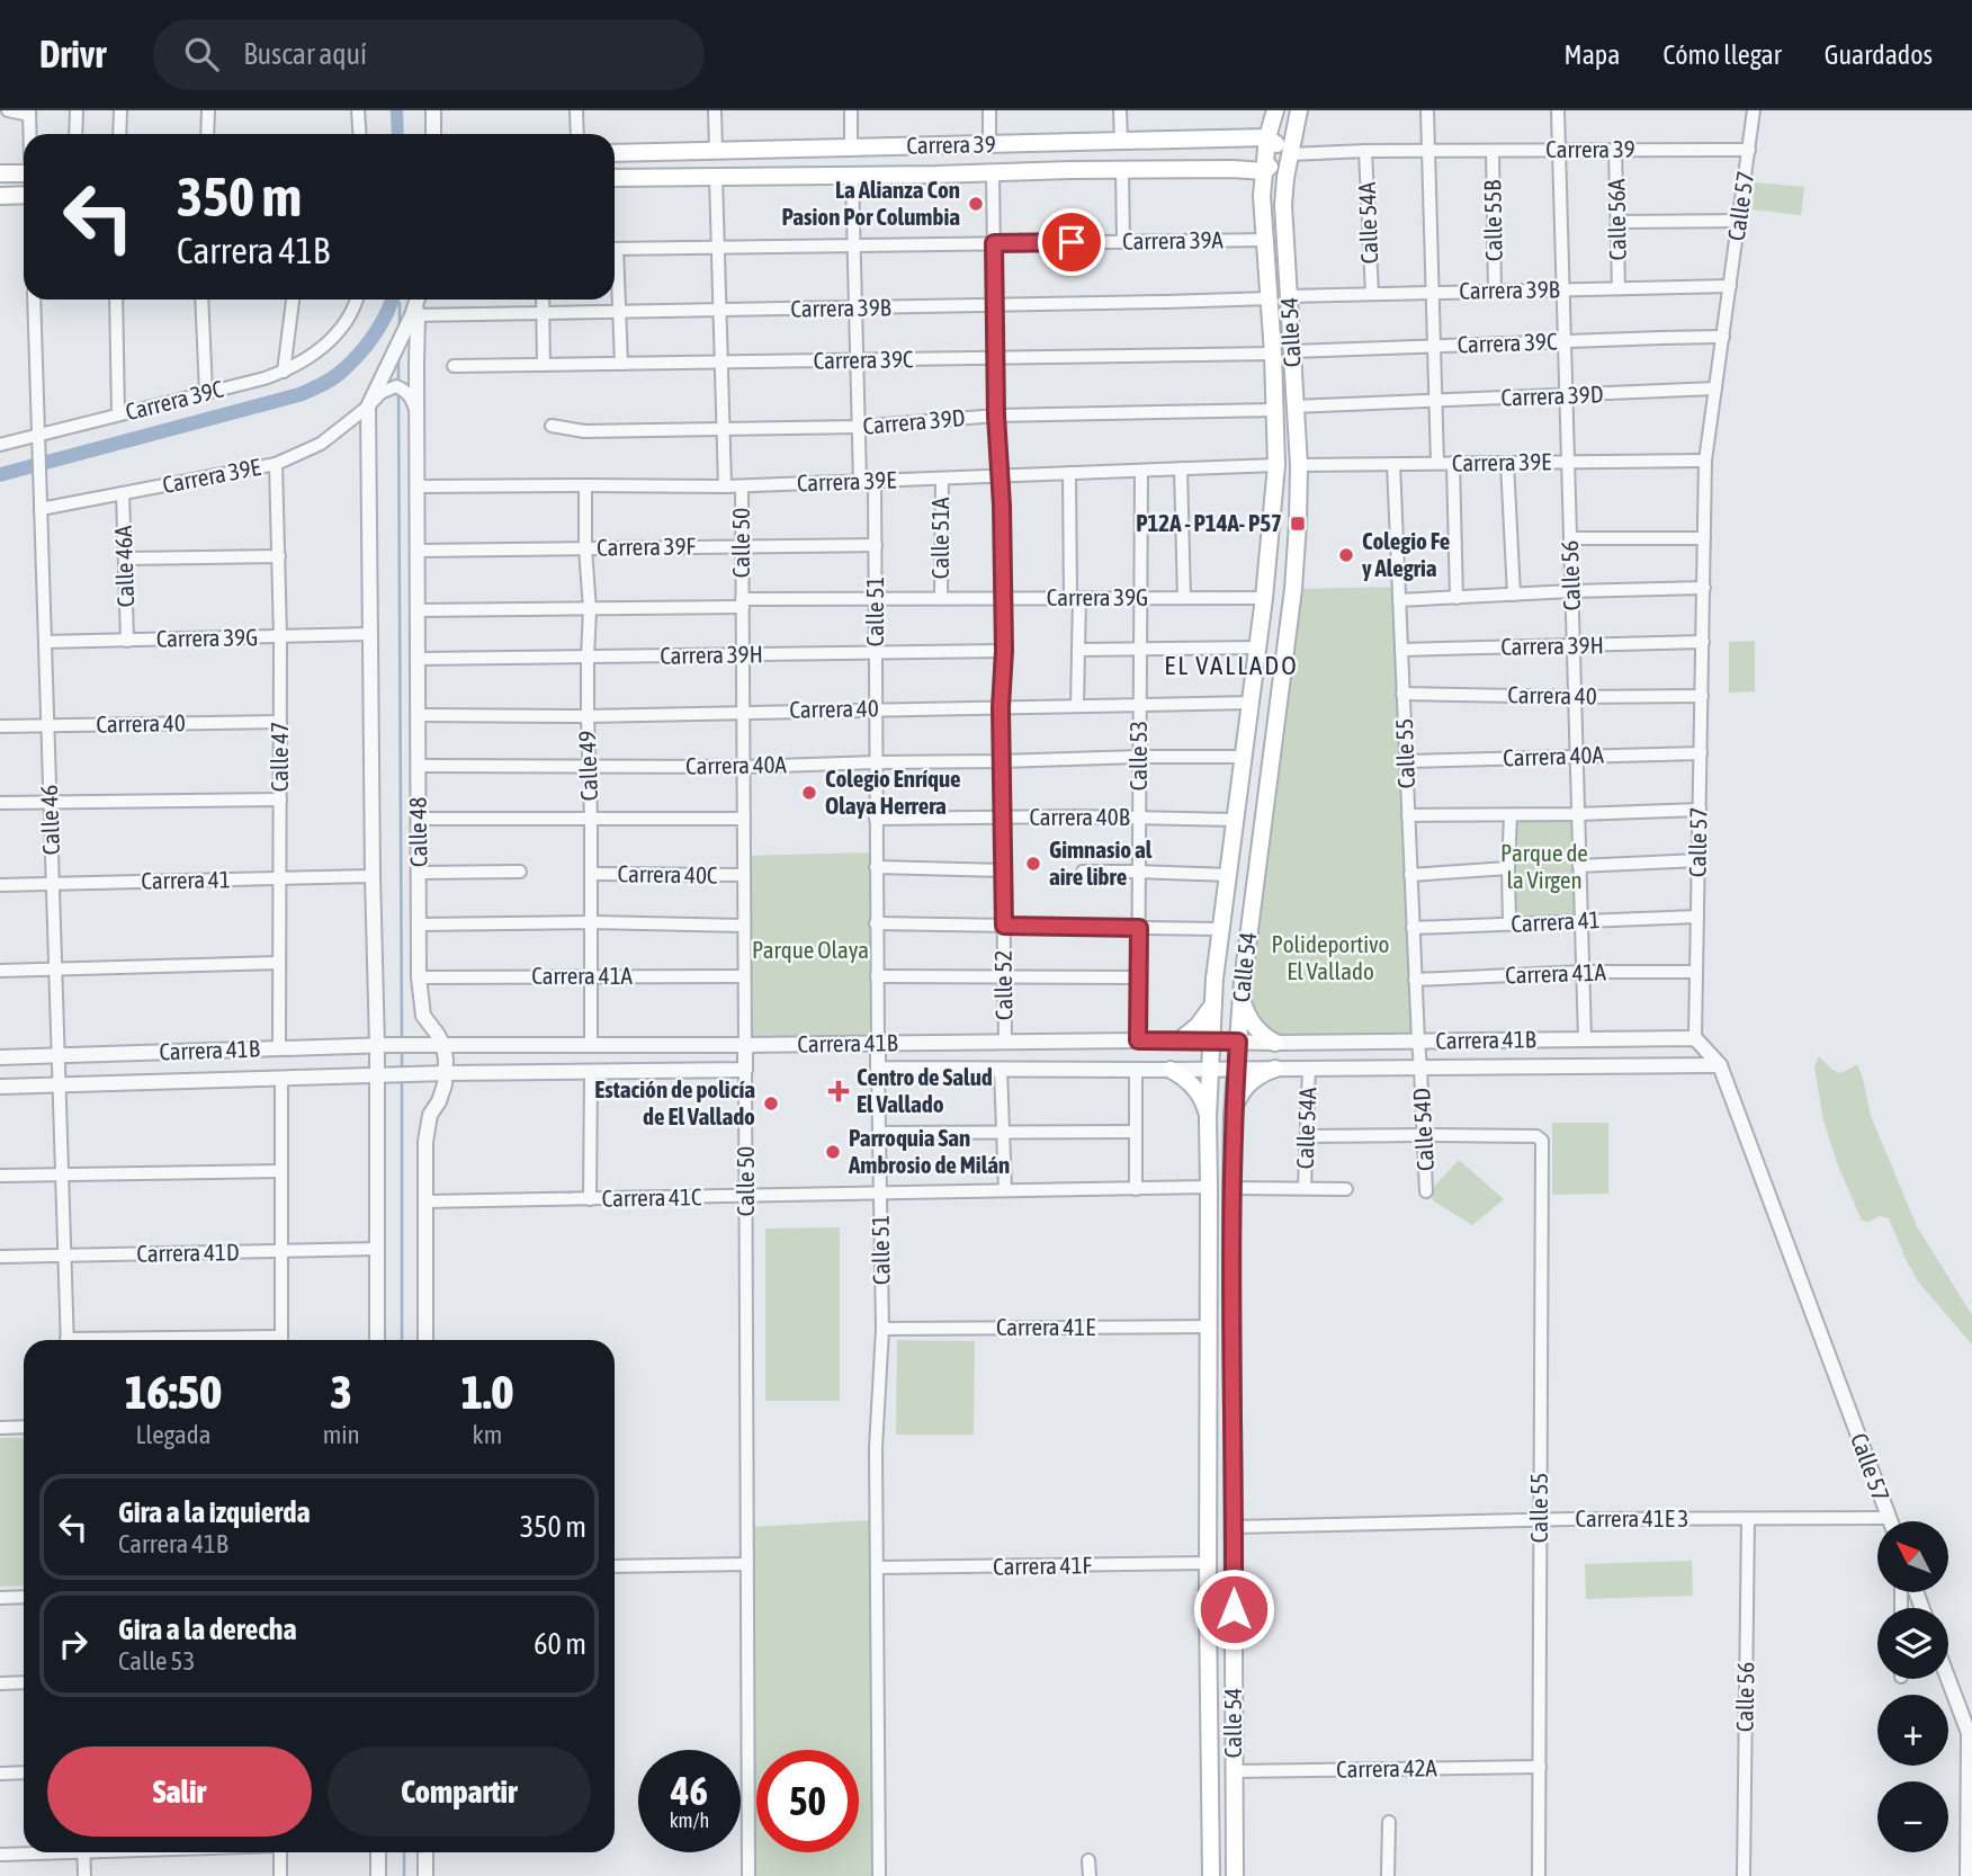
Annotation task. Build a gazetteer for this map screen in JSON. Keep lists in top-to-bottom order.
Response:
{
  "streets": {
    "main road": ["Carrera 39", "Calle 54"],
    "street": [
      "Calle 57",
      "Calle 56A",
      "Calle 55B",
      "Calle 54A",
      "Carrera 39A",
      "Carrera 39B",
      "Carrera 39C",
      "Carrera 39D",
      "Carrera 39E",
      "Calle 51A",
      "Calle 50",
      "Carrera 39F",
      "Calle 46A",
      "Calle 56",
      "Carrera 39G",
      "Calle 51",
      "Carrera 39H",
      "Carrera 40",
      "Calle 55",
      "Calle 53",
      "Calle 47",
      "Carrera 40A",
      "Calle 49",
      "Carrera 40B",
      "Calle 46",
      "Calle 48",
      "Carrera 40C",
      "Carrera 41",
      "Carrera 41A",
      "Calle 52",
      "Carrera 41B",
      "Calle 54D",
      "Carrera 41C",
      "Carrera 41D",
      "Carrera 41E",
      "Carrera 41E 3",
      "Carrera 41F",
      "Carrera 42A"
    ]
  },
  "crossings": [
    ["Carrera 39", "Calle 57"],
    ["Carrera 39", "Calle 56A"],
    ["Carrera 39", "Calle 55B"],
    ["Carrera 39", "Calle 54A"],
    ["Carrera 39", "Calle 54"],
    ["Carrera 39", "Calle 50"],
    ["Carrera 39", "Calle 56"],
    ["Carrera 39", "Calle 52"],
    ["Calle 57", "Carrera 39B"],
    ["Calle 57", "Carrera 39C"],
    ["Calle 57", "Carrera 39D"],
    ["Calle 57", "Carrera 39E"],
    ["Calle 57", "Carrera 39H"],
    ["Calle 57", "Carrera 40"],
    ["Calle 57", "Carrera 40A"],
    ["Calle 57", "Carrera 41"],
    ["Calle 57", "Carrera 41A"],
    ["Calle 57", "Carrera 41B"],
    ["Calle 57", "Carrera 41E 3"],
    ["Calle 56A", "Carrera 39B"],
    ["Calle 55B", "Carrera 39B"],
    ["Calle 54A", "Carrera 39B"],
    ["Calle 54A", "Carrera 41B"],
    ["Carrera 39A", "Calle 54"],
    ["Carrera 39A", "Calle 50"],
    ["Carrera 39A", "Calle 52"],
    ["Carrera 39B", "Calle 54"],
    ["Carrera 39B", "Calle 50"],
    ["Carrera 39B", "Calle 56"],
    ["Carrera 39B", "Calle 48"],
    ["Carrera 39B", "Calle 52"],
    ["Calle 54", "Carrera 39C"],
    ["Calle 54", "Carrera 39D"],
    ["Calle 54", "Carrera 39E"],
    ["Calle 54", "Carrera 39G"],
    ["Calle 54", "Carrera 40"],
    ["Calle 54", "Carrera 40A"],
    ["Calle 54", "Carrera 40B"],
    ["Calle 54", "Carrera 41B"],
    ["Calle 54", "Carrera 41C"],
    ["Calle 54", "Carrera 41E"],
    ["Calle 54", "Carrera 41E 3"],
    ["Calle 54", "Carrera 41F"],
    ["Calle 54", "Carrera 42A"],
    ["Carrera 39C", "Calle 50"],
    ["Carrera 39C", "Calle 56"],
    ["Carrera 39C", "Calle 46"],
    ["Carrera 39C", "Calle 52"],
    ["Carrera 39D", "Calle 50"],
    ["Carrera 39D", "Calle 56"],
    ["Carrera 39D", "Calle 52"],
    ["Carrera 39E", "Calle 51A"],
    ["Carrera 39E", "Calle 50"],
    ["Carrera 39E", "Calle 46A"],
    ["Carrera 39E", "Calle 56"],
    ["Carrera 39E", "Calle 51"],
    ["Carrera 39E", "Calle 55"],
    ["Carrera 39E", "Calle 53"],
    ["Carrera 39E", "Calle 47"],
    ["Carrera 39E", "Calle 49"],
    ["Carrera 39E", "Calle 46"],
    ["Carrera 39E", "Calle 48"],
    ["Carrera 39E", "Calle 52"],
    ["Calle 51A", "Carrera 39G"],
    ["Calle 50", "Carrera 39F"],
    ["Calle 50", "Carrera 39G"],
    ["Calle 50", "Carrera 39H"],
    ["Calle 50", "Carrera 40"],
    ["Calle 50", "Carrera 40A"],
    ["Calle 50", "Carrera 40C"],
    ["Calle 50", "Carrera 41A"],
    ["Calle 50", "Carrera 41B"],
    ["Calle 50", "Carrera 41C"],
    ["Carrera 39F", "Calle 51"],
    ["Carrera 39F", "Calle 49"],
    ["Carrera 39F", "Calle 48"],
    ["Calle 46A", "Carrera 39G"],
    ["Calle 56", "Carrera 39H"],
    ["Calle 56", "Carrera 40"],
    ["Calle 56", "Carrera 40A"],
    ["Calle 56", "Carrera 41"],
    ["Calle 56", "Carrera 41A"],
    ["Calle 56", "Carrera 41B"],
    ["Calle 56", "Carrera 41E 3"],
    ["Carrera 39G", "Calle 51"],
    ["Carrera 39G", "Calle 53"],
    ["Carrera 39G", "Calle 47"],
    ["Carrera 39G", "Calle 49"],
    ["Carrera 39G", "Calle 46"],
    ["Carrera 39G", "Calle 48"],
    ["Carrera 39G", "Calle 52"],
    ["Calle 51", "Carrera 39H"],
    ["Calle 51", "Carrera 40"],
    ["Calle 51", "Carrera 40A"],
    ["Calle 51", "Carrera 40B"],
    ["Calle 51", "Carrera 41B"],
    ["Calle 51", "Carrera 41C"],
    ["Calle 51", "Carrera 41E"],
    ["Calle 51", "Carrera 41F"],
    ["Carrera 39H", "Calle 55"],
    ["Carrera 39H", "Calle 49"],
    ["Carrera 39H", "Calle 48"],
    ["Carrera 39H", "Calle 52"],
    ["Carrera 40", "Calle 55"],
    ["Carrera 40", "Calle 53"],
    ["Carrera 40", "Calle 47"],
    ["Carrera 40", "Calle 49"],
    ["Carrera 40", "Calle 46"],
    ["Carrera 40", "Calle 48"],
    ["Carrera 40", "Calle 52"],
    ["Calle 55", "Carrera 40A"],
    ["Calle 55", "Carrera 41"],
    ["Calle 55", "Carrera 41A"],
    ["Calle 55", "Carrera 41B"],
    ["Calle 55", "Calle 54D"],
    ["Calle 55", "Carrera 41E 3"],
    ["Calle 55", "Carrera 42A"],
    ["Calle 53", "Carrera 40A"],
    ["Calle 53", "Carrera 40B"],
    ["Calle 53", "Carrera 41B"],
    ["Calle 47", "Carrera 41"],
    ["Calle 47", "Carrera 41B"],
    ["Carrera 40A", "Calle 49"],
    ["Carrera 40A", "Calle 48"],
    ["Carrera 40A", "Calle 52"],
    ["Calle 49", "Carrera 40C"],
    ["Calle 49", "Carrera 41A"],
    ["Calle 49", "Carrera 41B"],
    ["Carrera 40B", "Calle 52"],
    ["Calle 46", "Carrera 41"],
    ["Calle 46", "Carrera 41B"],
    ["Calle 46", "Carrera 41D"],
    ["Calle 48", "Carrera 41"],
    ["Calle 48", "Carrera 41A"],
    ["Calle 48", "Carrera 41B"],
    ["Calle 48", "Carrera 41C"],
    ["Calle 48", "Carrera 41D"],
    ["Calle 52", "Carrera 41B"],
    ["Carrera 41B", "Calle 54D"]
  ],
  "districts": ["EL VALLADO"],
  "parks": ["Parque de la Virgen", "Polideportivo El Vallado", "Parque Olaya"],
  "places": {
    "other": [
      "La Alianza Con Pasion Por Columbia",
      "Colegio Fe y Alegria",
      "Colegio Enríque Olaya Herrera",
      "Gimnasio al aire libre",
      "Estación de policía de El Vallado",
      "Parroquia San Ambrosio de Milán"
    ],
    "transit": ["P12A - P14A- P57"],
    "health": ["Centro de Salud El Vallado"]
  },
  "north": "top left",
  "page": {
    "header": "Drivr",
    "search": "Buscar aquí",
    "nav": ["Mapa", "Cómo llegar", "Guardados"],
    "turn": ["350 m", "Carrera 41B"],
    "eta": [
      "16:50",
      "Llegada",
      "3",
      "min",
      "1.0",
      "km"
    ],
    "list": [
      {
        "name": "Gira a la izquierda",
        "note": "Carrera 41B",
        "value": "350 m"
      },
      {
        "name": "Gira a la derecha",
        "note": "Calle 53",
        "value": "60 m"
      }
    ],
    "map_buttons": ["+", "−"],
    "buttons": ["Salir", "Compartir"],
    "speed": "46 km/h",
    "limit": "50"
  }
}
